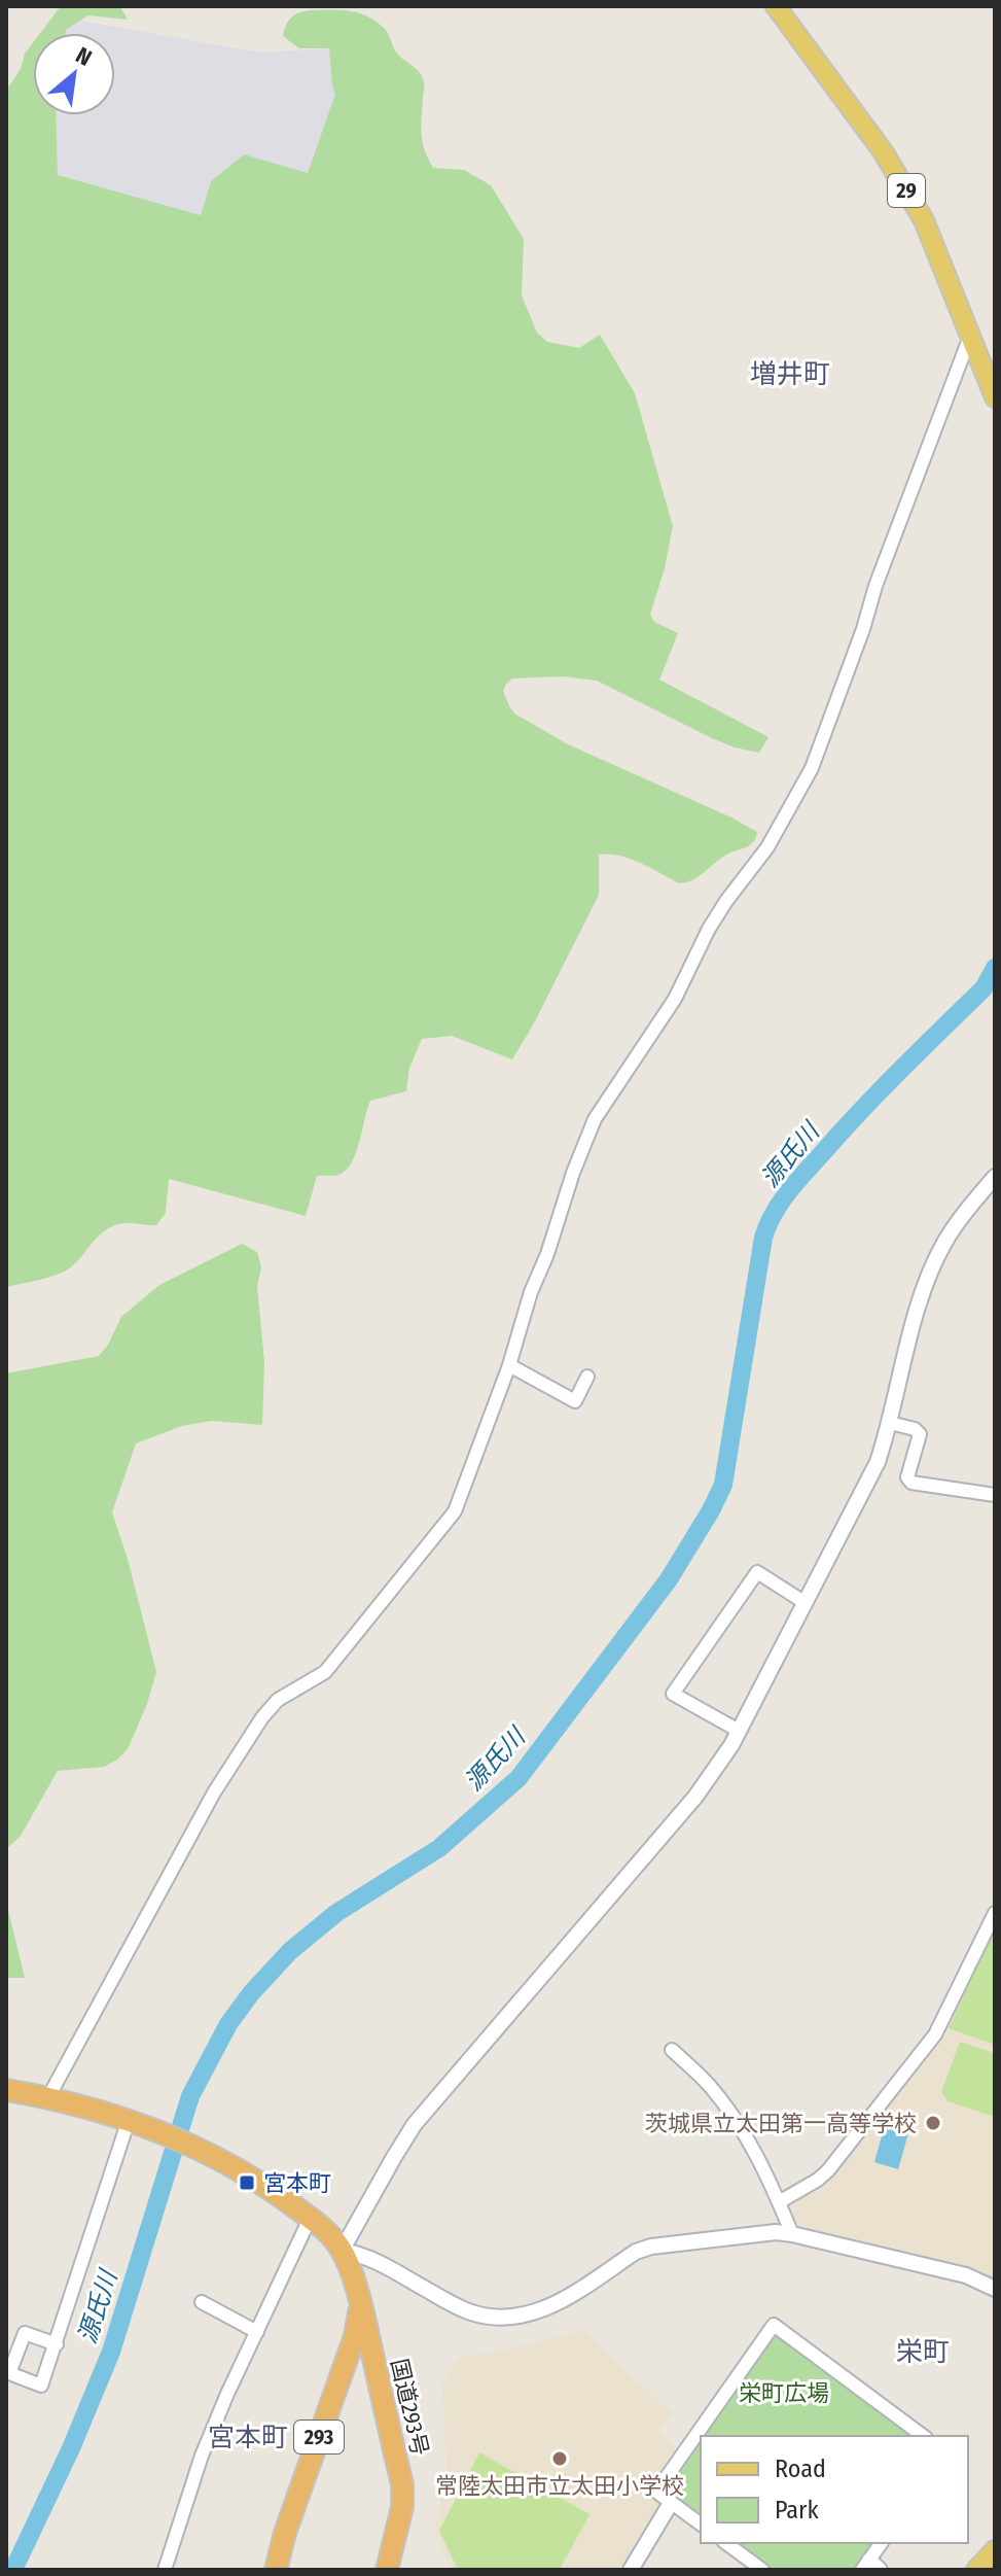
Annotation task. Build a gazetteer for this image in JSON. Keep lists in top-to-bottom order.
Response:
{
  "streets": {
    "highway": ["国道293号", "293"],
    "main road": ["29"]
  },
  "crossings": [
    ["国道293号", "293"]
  ],
  "districts": ["増井町", "栄町", "宮本町"],
  "water": ["源氏川"],
  "parks": ["栄町広場"],
  "places": {
    "other": ["茨城県立太田第一高等学校", "常陸太田市立太田小学校"],
    "transit": ["宮本町"]
  },
  "legend": ["Road", "Park"],
  "north": "top right"
}
